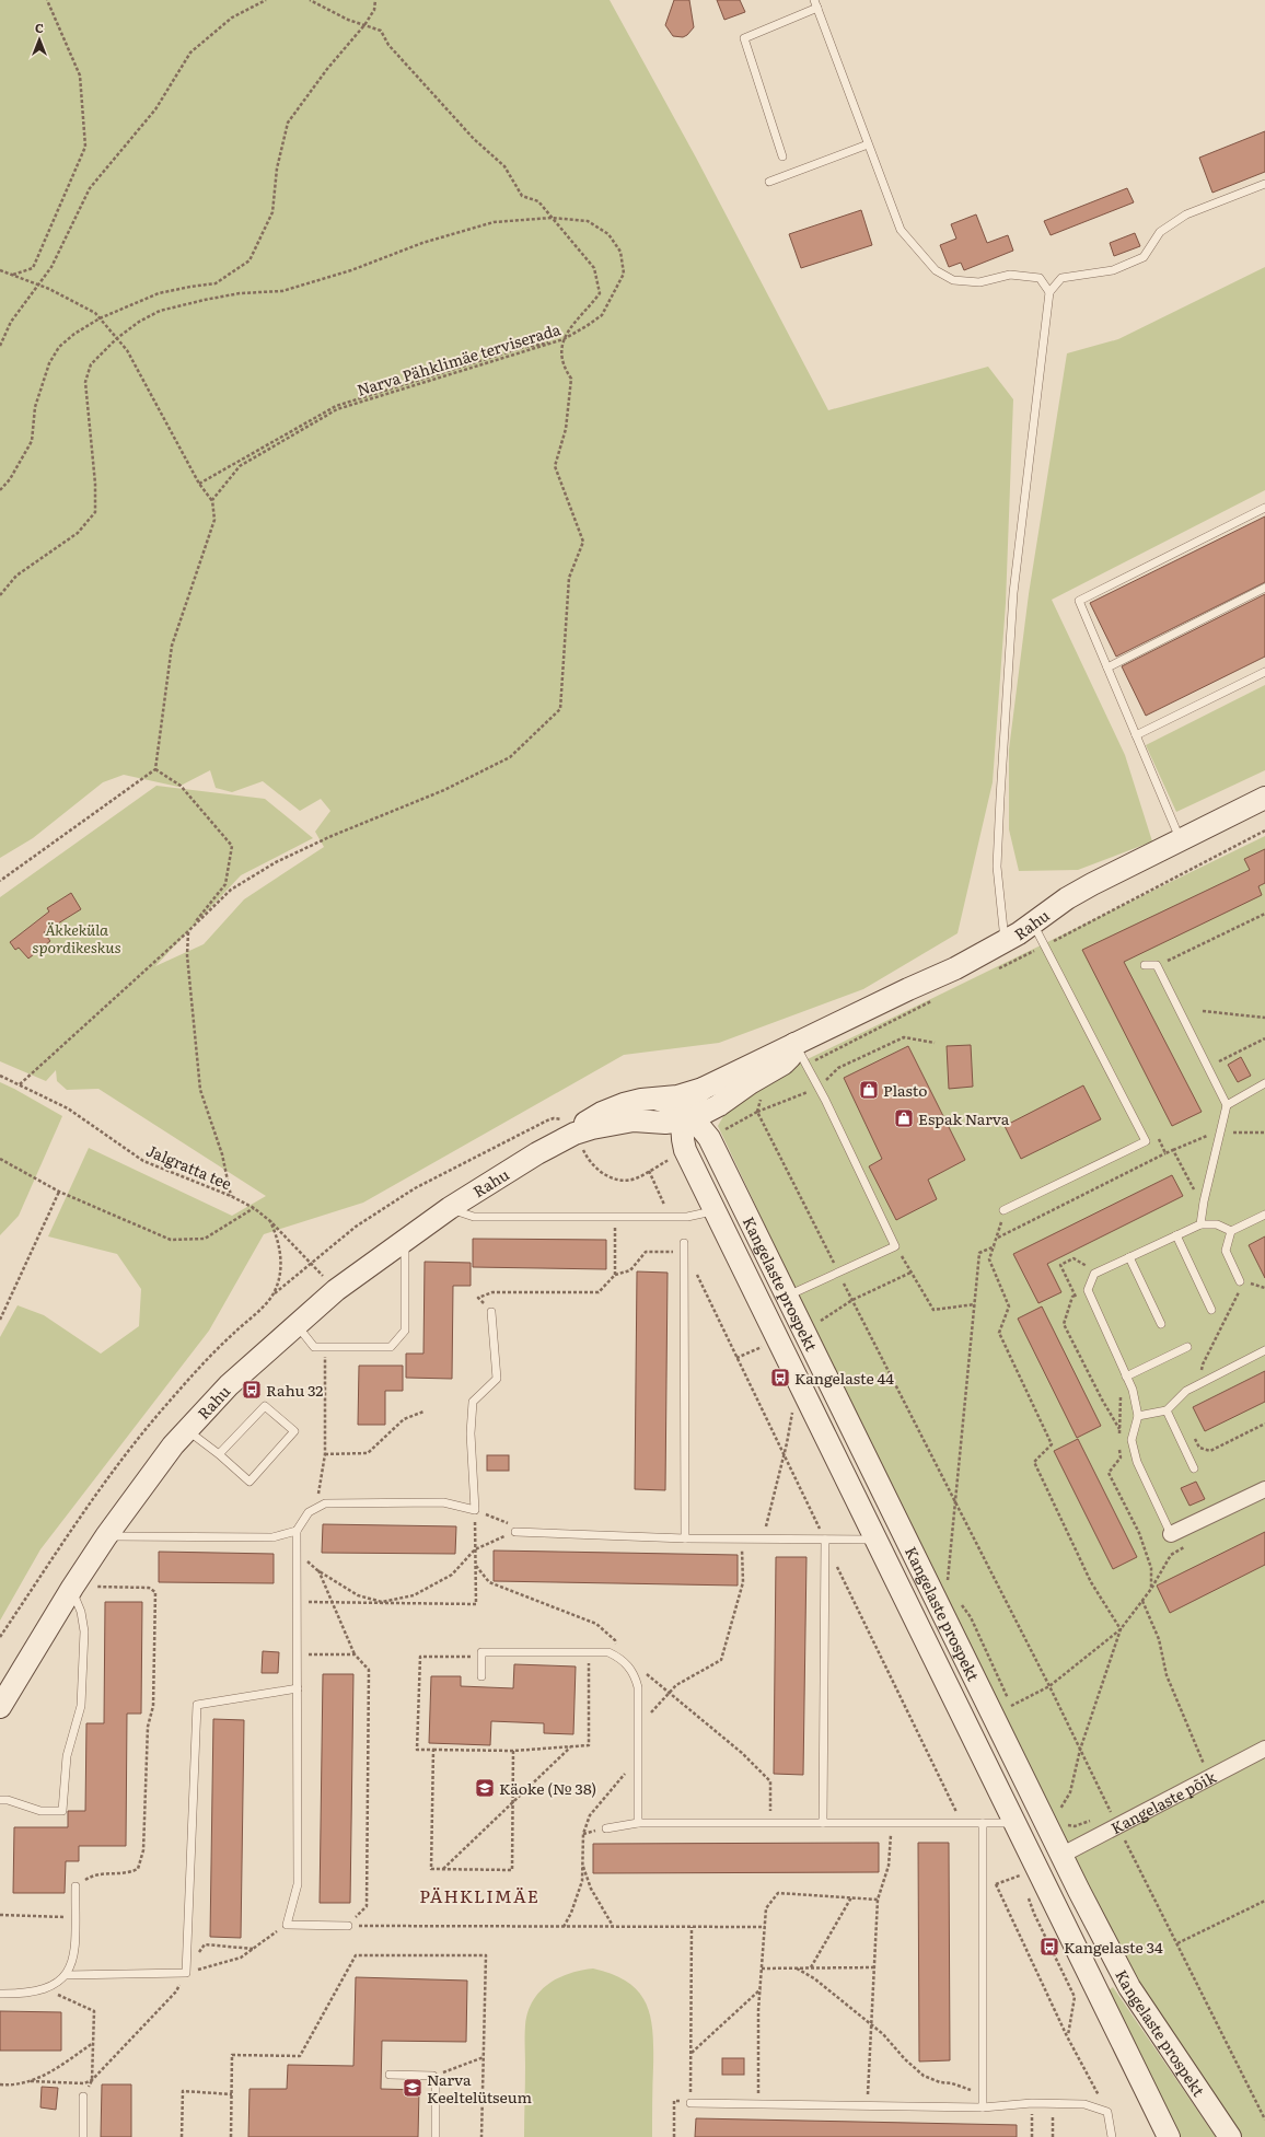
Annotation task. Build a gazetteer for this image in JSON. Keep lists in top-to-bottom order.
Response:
{
  "streets": {
    "main road": ["Rahu", "Kangelaste prospekt"],
    "street": ["Kangelaste põik"],
    "path": ["Narva Pähklimäe terviserada", "Jalgratta tee"]
  },
  "crossings": [
    ["Rahu", "Jalgratta tee"],
    ["Rahu", "Kangelaste prospekt"],
    ["Kangelaste prospekt", "Kangelaste põik"]
  ],
  "districts": ["PÄHKLIMÄE"],
  "parks": ["Äkkeküla spordikeskus"],
  "places": {
    "shop": ["Plasto", "Espak Narva"],
    "bus stop": ["Kangelaste 44", "Rahu 32", "Kangelaste 34"],
    "school or university": ["Käoke (№ 38)", "Narva Keeltelütseum"]
  },
  "north": "top"
}
